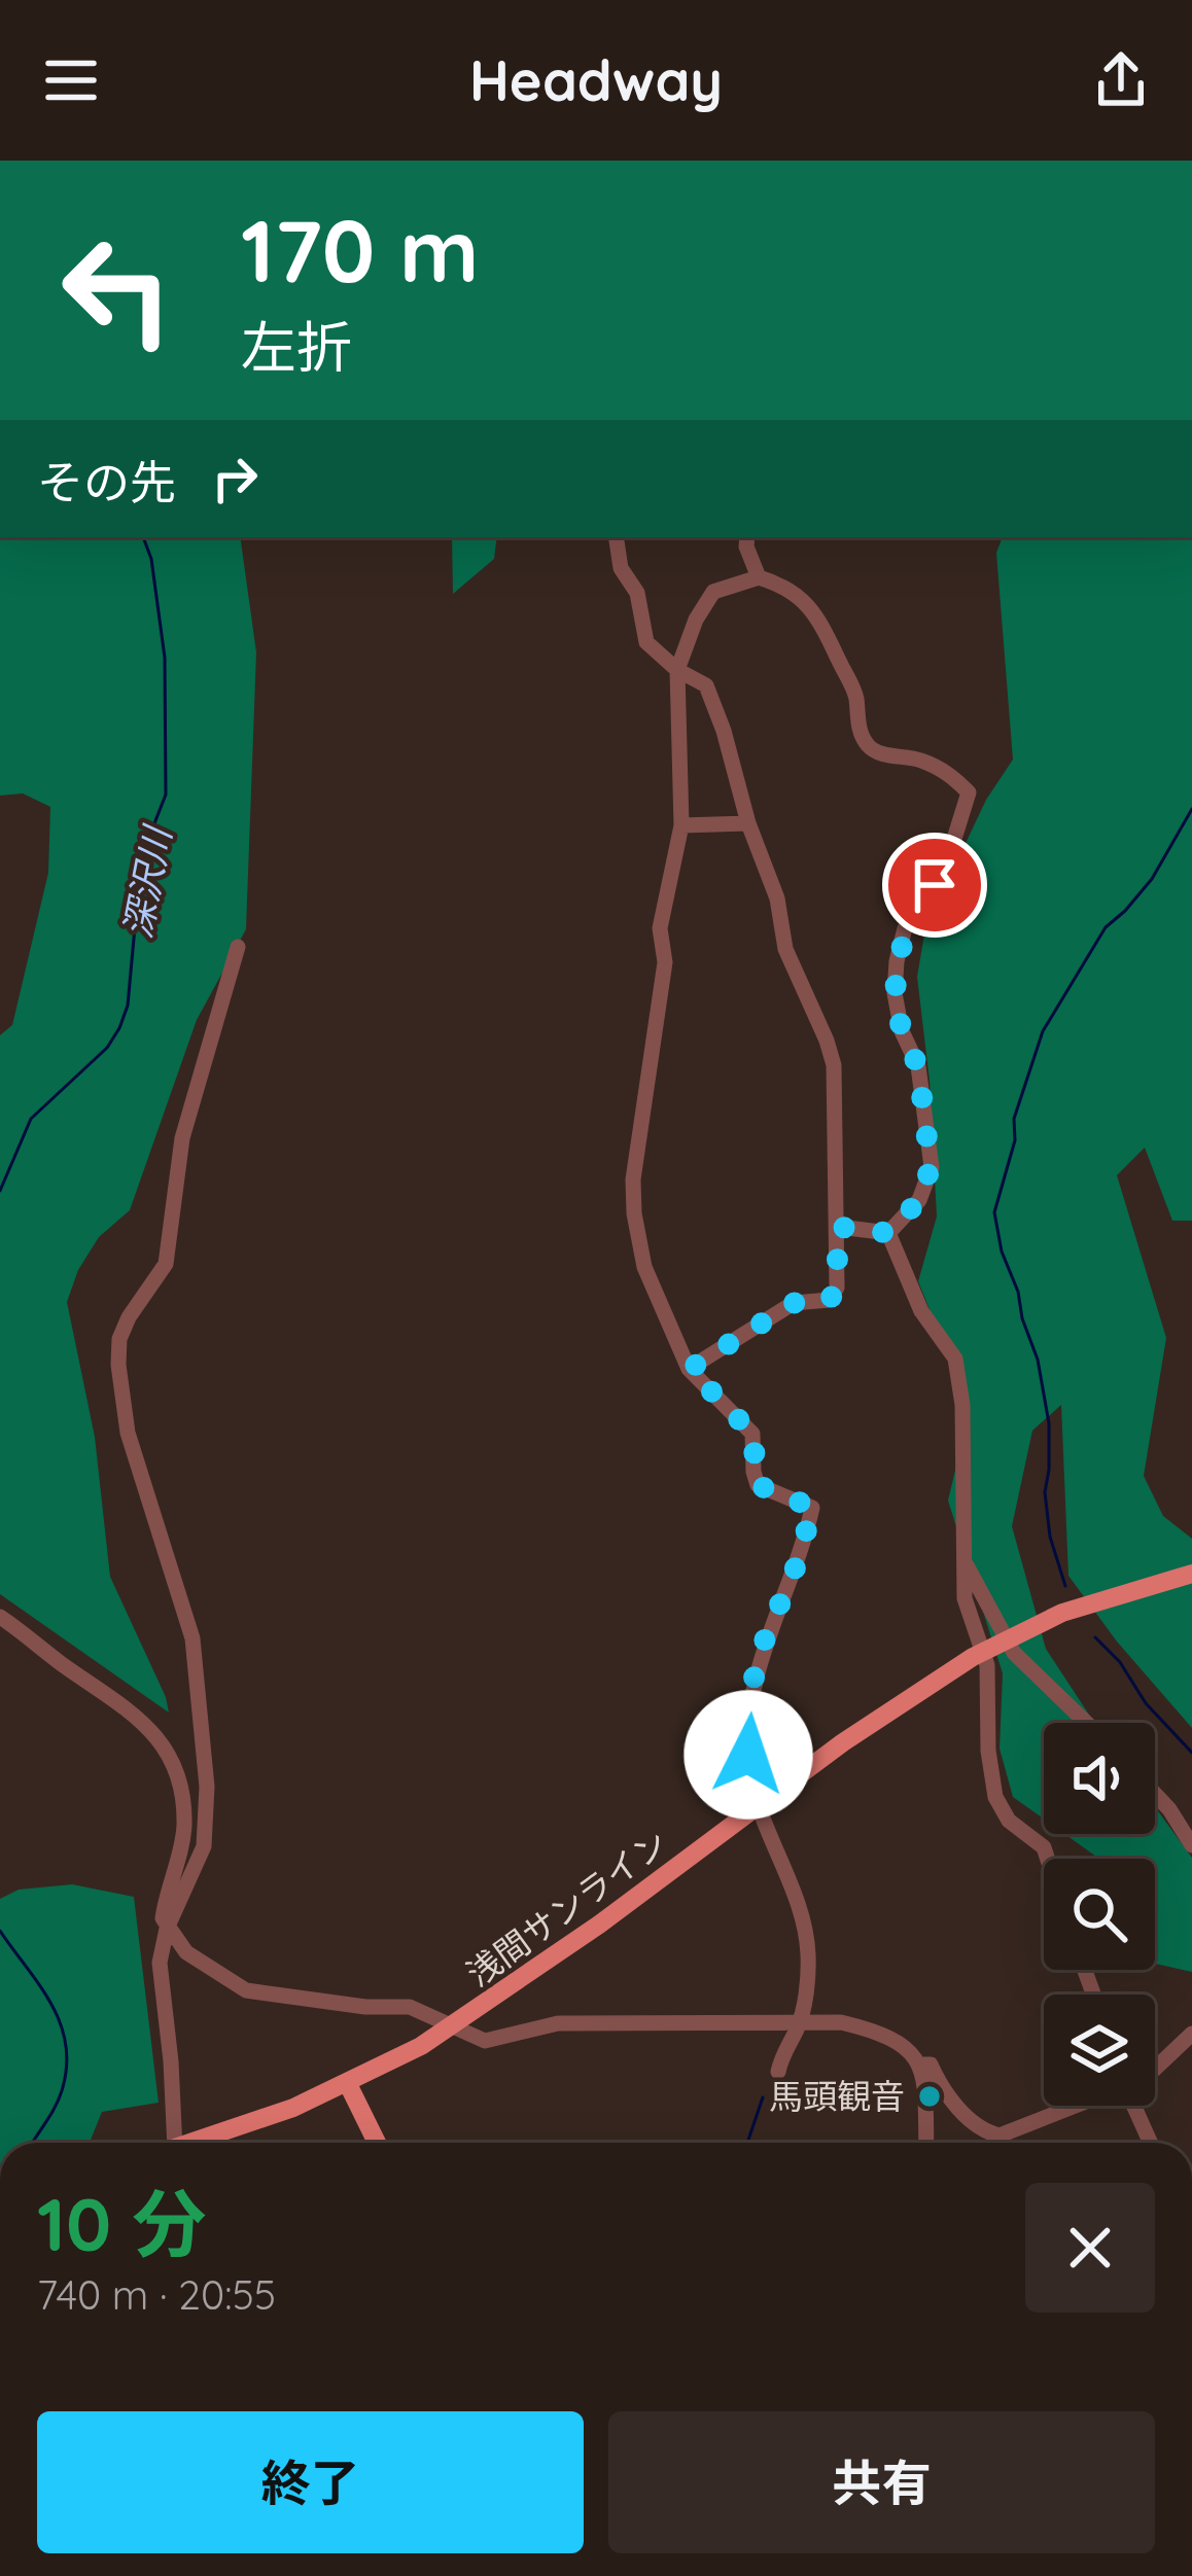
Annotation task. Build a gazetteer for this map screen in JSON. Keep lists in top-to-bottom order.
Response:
{
  "streets": {
    "main road": ["浅間サンライン"]
  },
  "water": ["深沢川"],
  "places": ["馬頭観音"],
  "page": {
    "header": "Headway",
    "turn": ["170 m", "左折"],
    "then": "その先",
    "heading": ["10 分", "740 m · 20:55"],
    "buttons": ["終了", "共有"]
  }
}
